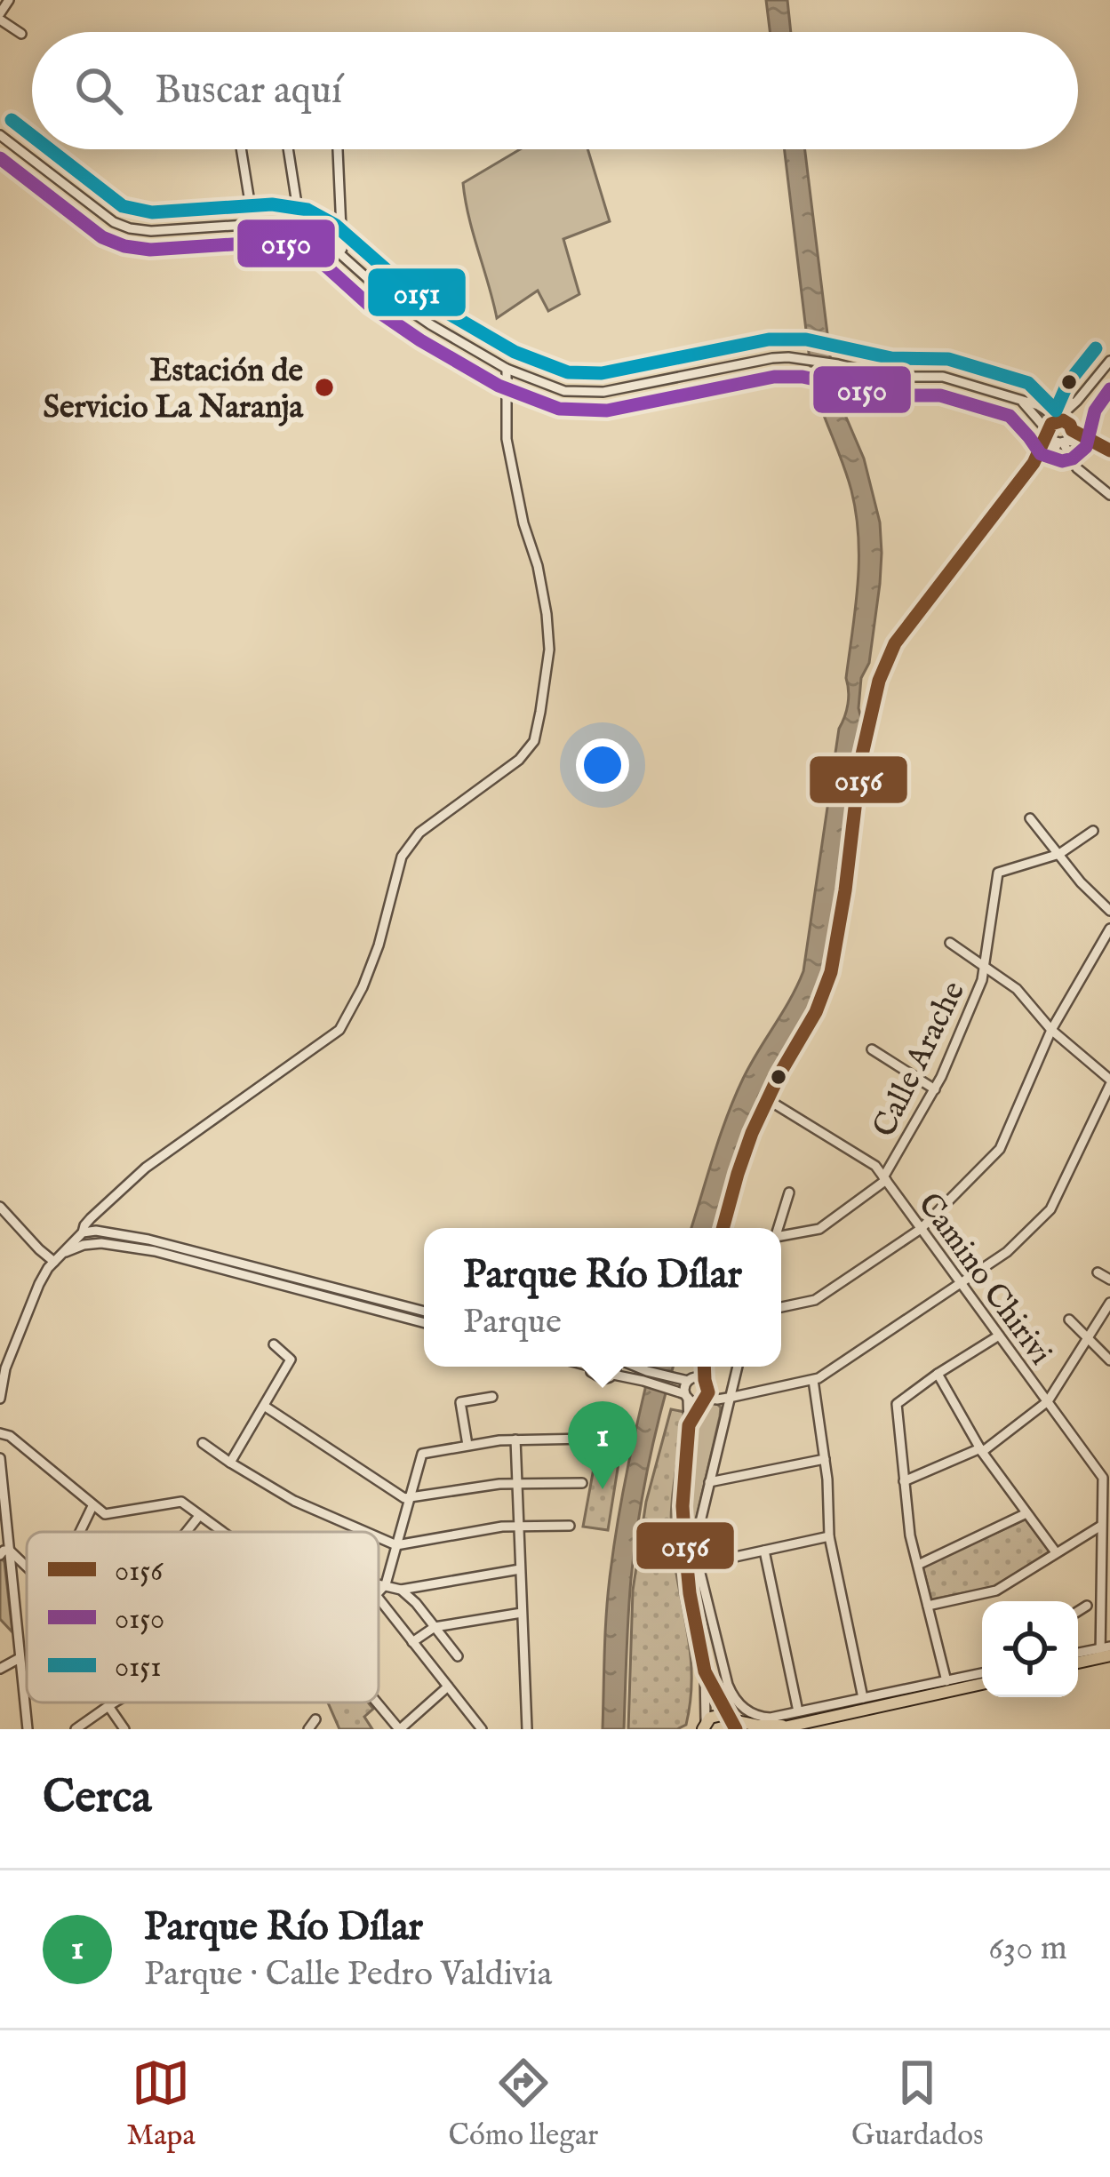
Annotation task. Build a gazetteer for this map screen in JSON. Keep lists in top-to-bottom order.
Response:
{
  "streets": {
    "street": ["Calle Arache", "Camino Chirivi"]
  },
  "crossings": [
    ["Calle Arache", "Camino Chirivi"]
  ],
  "places": ["Estación de Servicio La Naranja"],
  "lines": ["transit line 0151", "transit line 0150", "transit line 0156"],
  "legend": ["0156", "0150", "0151"],
  "page": {
    "search": "Buscar aquí",
    "popup": ["Parque Río Dílar", "Parque"],
    "pins": "1",
    "heading": "Cerca",
    "list": [
      {
        "mark": "1",
        "name": "Parque Río Dílar",
        "note": "Parque · Calle Pedro Valdivia",
        "value": "630 m"
      }
    ],
    "nav": ["Mapa", "Cómo llegar", "Guardados"]
  }
}
